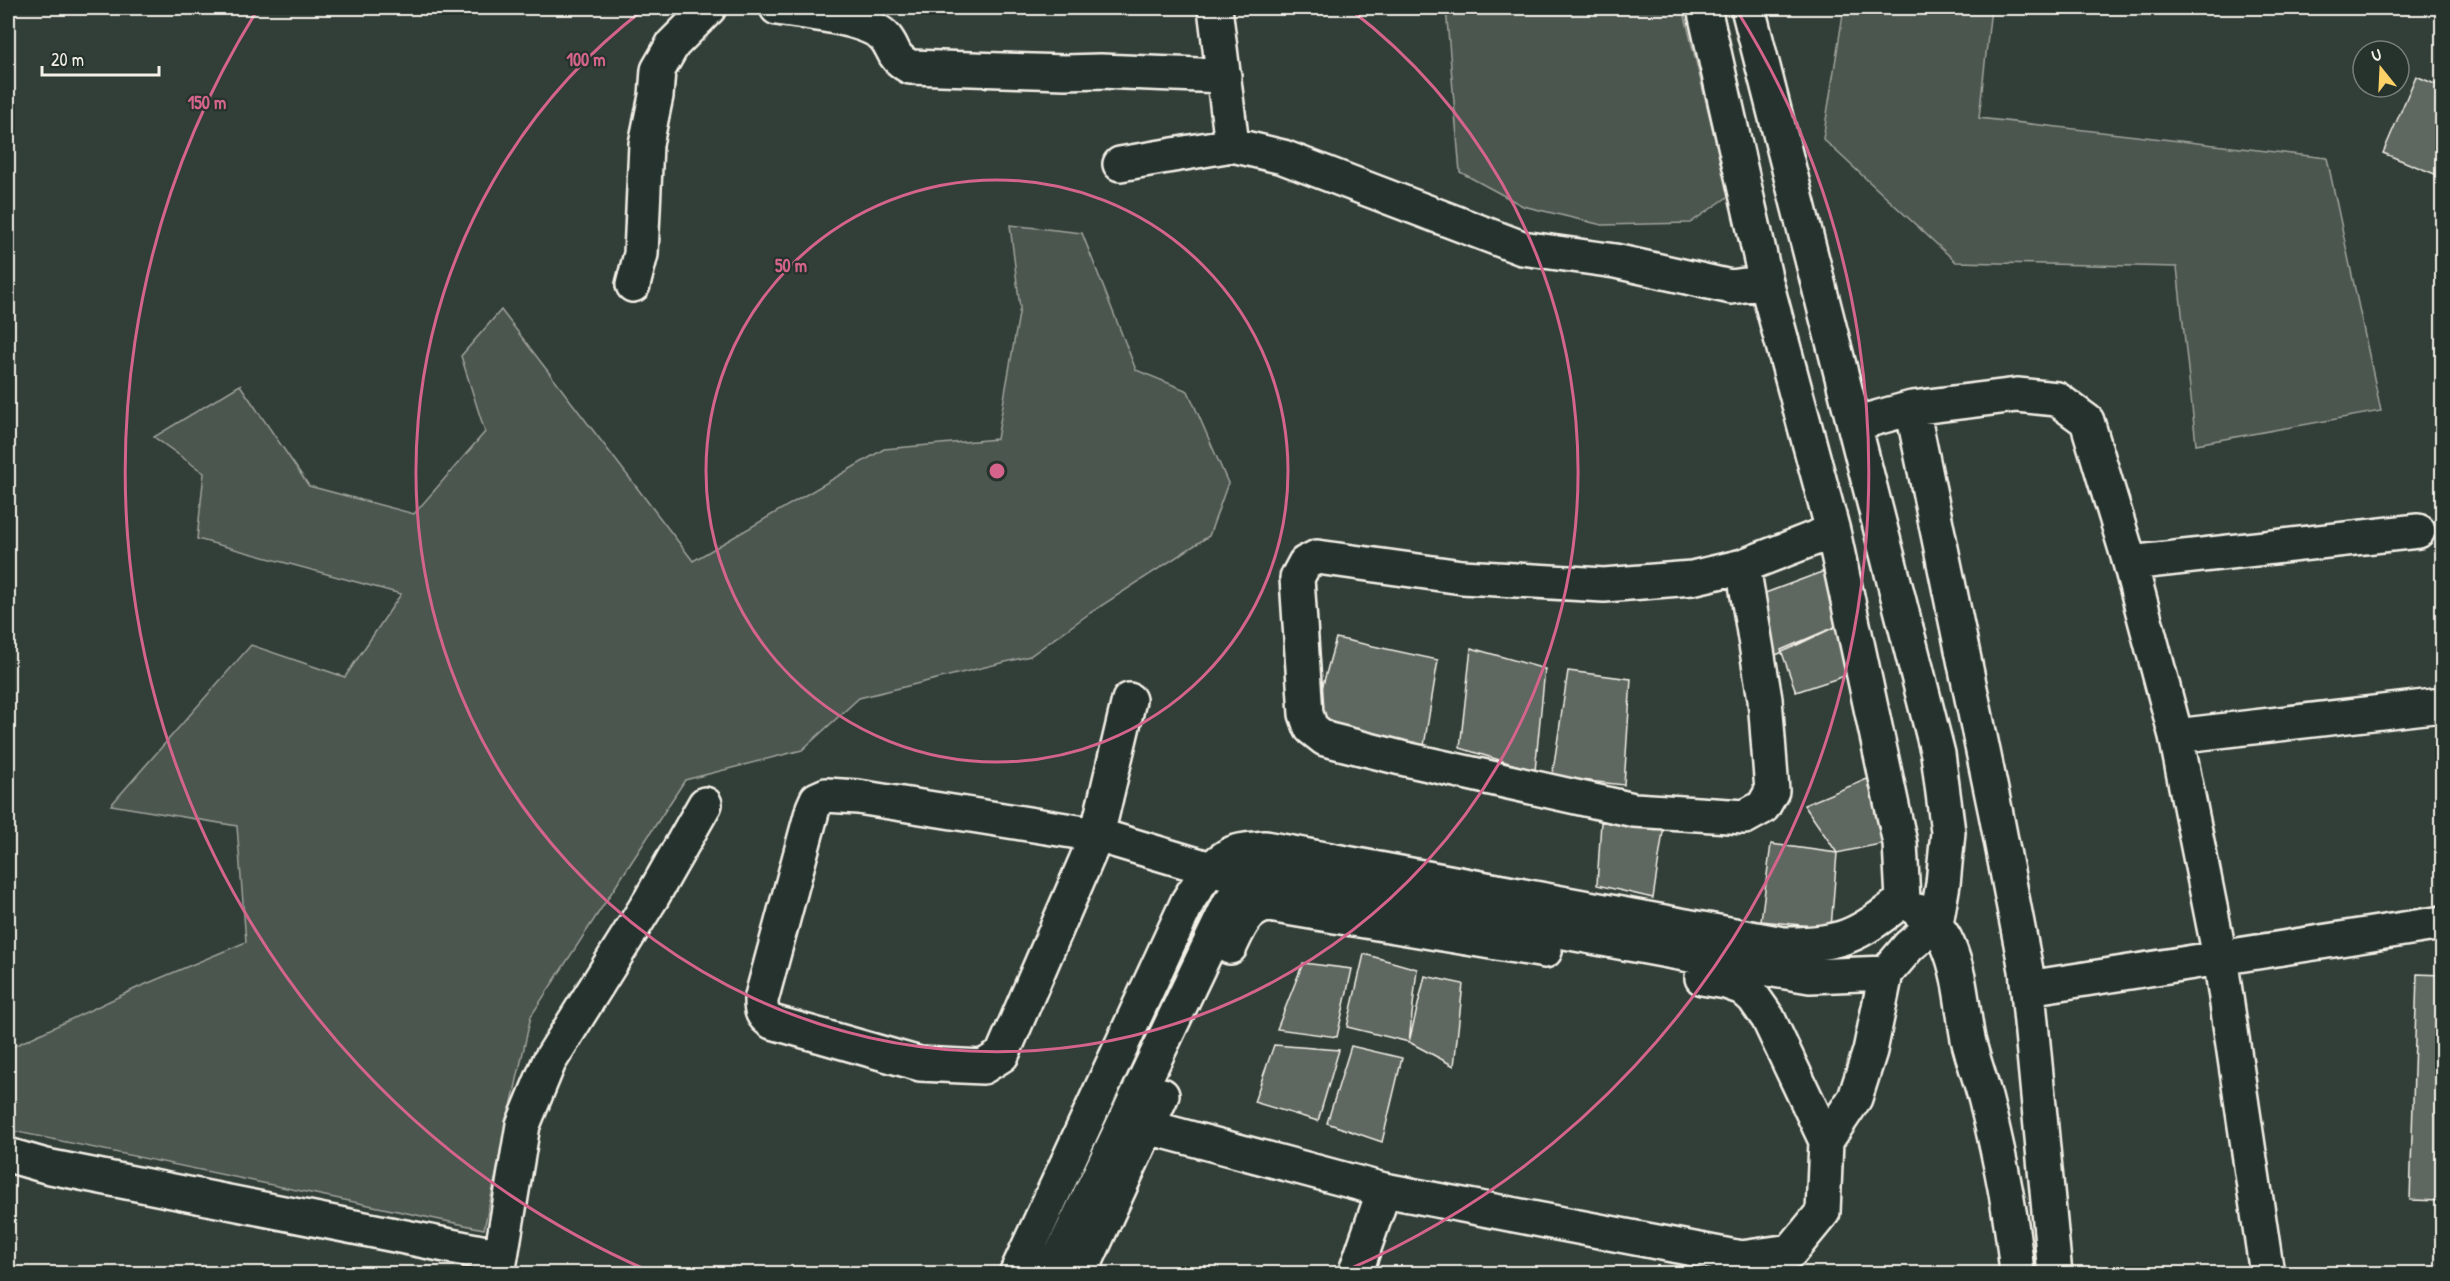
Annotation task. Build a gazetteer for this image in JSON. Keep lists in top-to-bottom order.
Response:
{
  "scale_bar": "20 m",
  "north": "top",
  "rings": ["100 m", "150 m", "50 m"]
}
